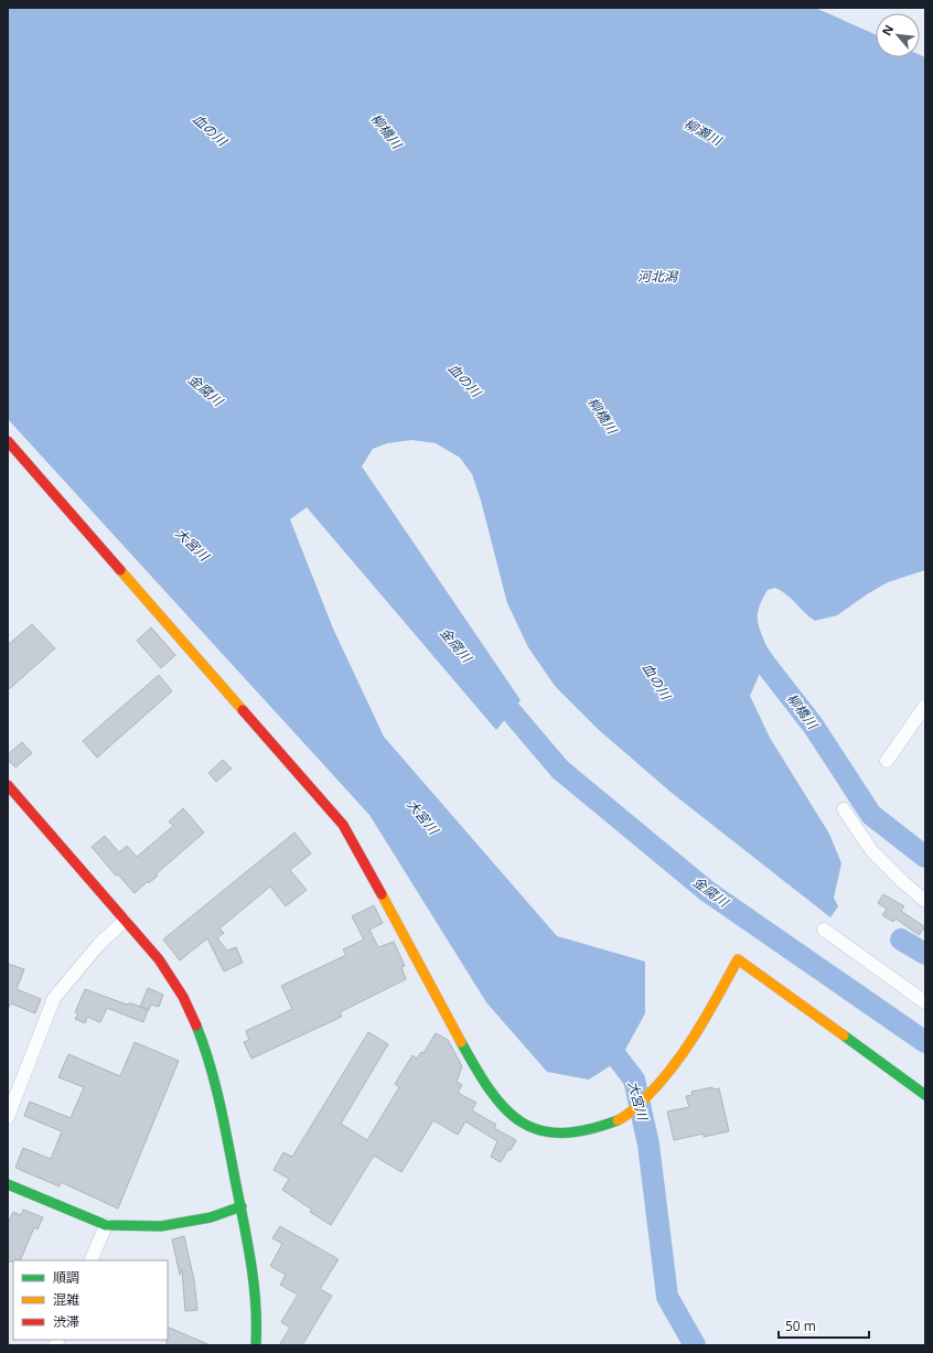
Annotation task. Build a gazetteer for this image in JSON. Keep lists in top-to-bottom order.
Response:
{
  "water": [
    "血の川",
    "柳橋川",
    "柳瀬川",
    "河北潟",
    "金腐川",
    "大宮川"
  ],
  "legend": ["順調", "混雑", "渋滞"],
  "scale_bar": "50 m",
  "north": "top left"
}
